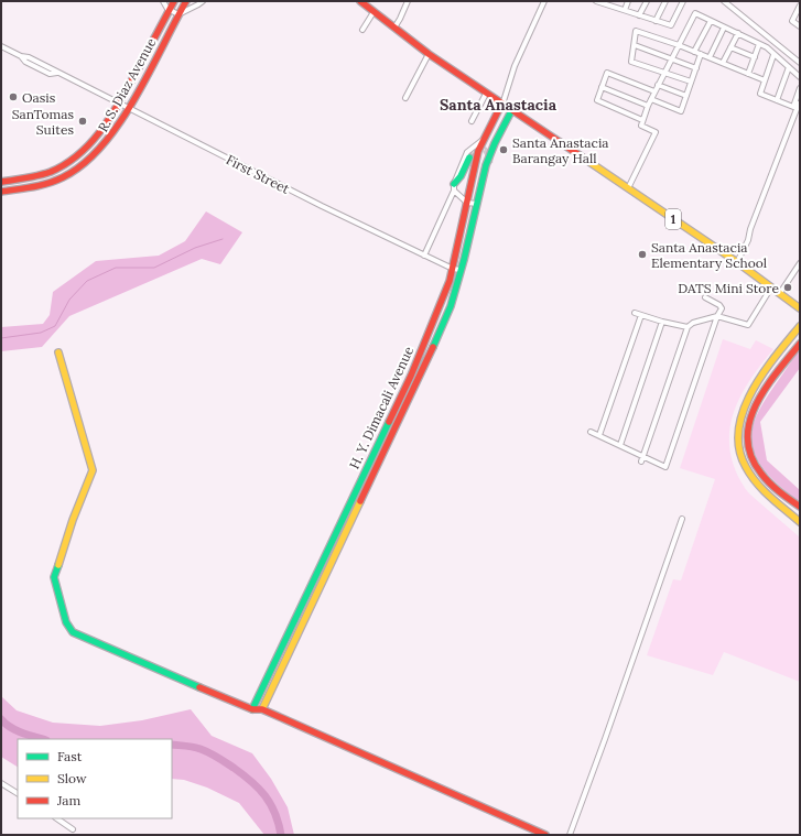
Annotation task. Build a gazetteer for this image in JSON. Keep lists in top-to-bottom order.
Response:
{
  "streets": {
    "main road": ["R. S. Diaz Avenue", "1", "H. Y. Dimacali Avenue"],
    "street": ["First Street"]
  },
  "crossings": [
    ["R. S. Diaz Avenue", "First Street"],
    ["First Street", "H. Y. Dimacali Avenue"],
    ["1", "H. Y. Dimacali Avenue"]
  ],
  "districts": ["Santa Anastacia"],
  "places": [
    "Oasis",
    "SanTomas Suites",
    "Santa Anastacia Barangay Hall",
    "Santa Anastacia Elementary School",
    "DATS Mini Store"
  ],
  "legend": ["Fast", "Slow", "Jam"]
}
